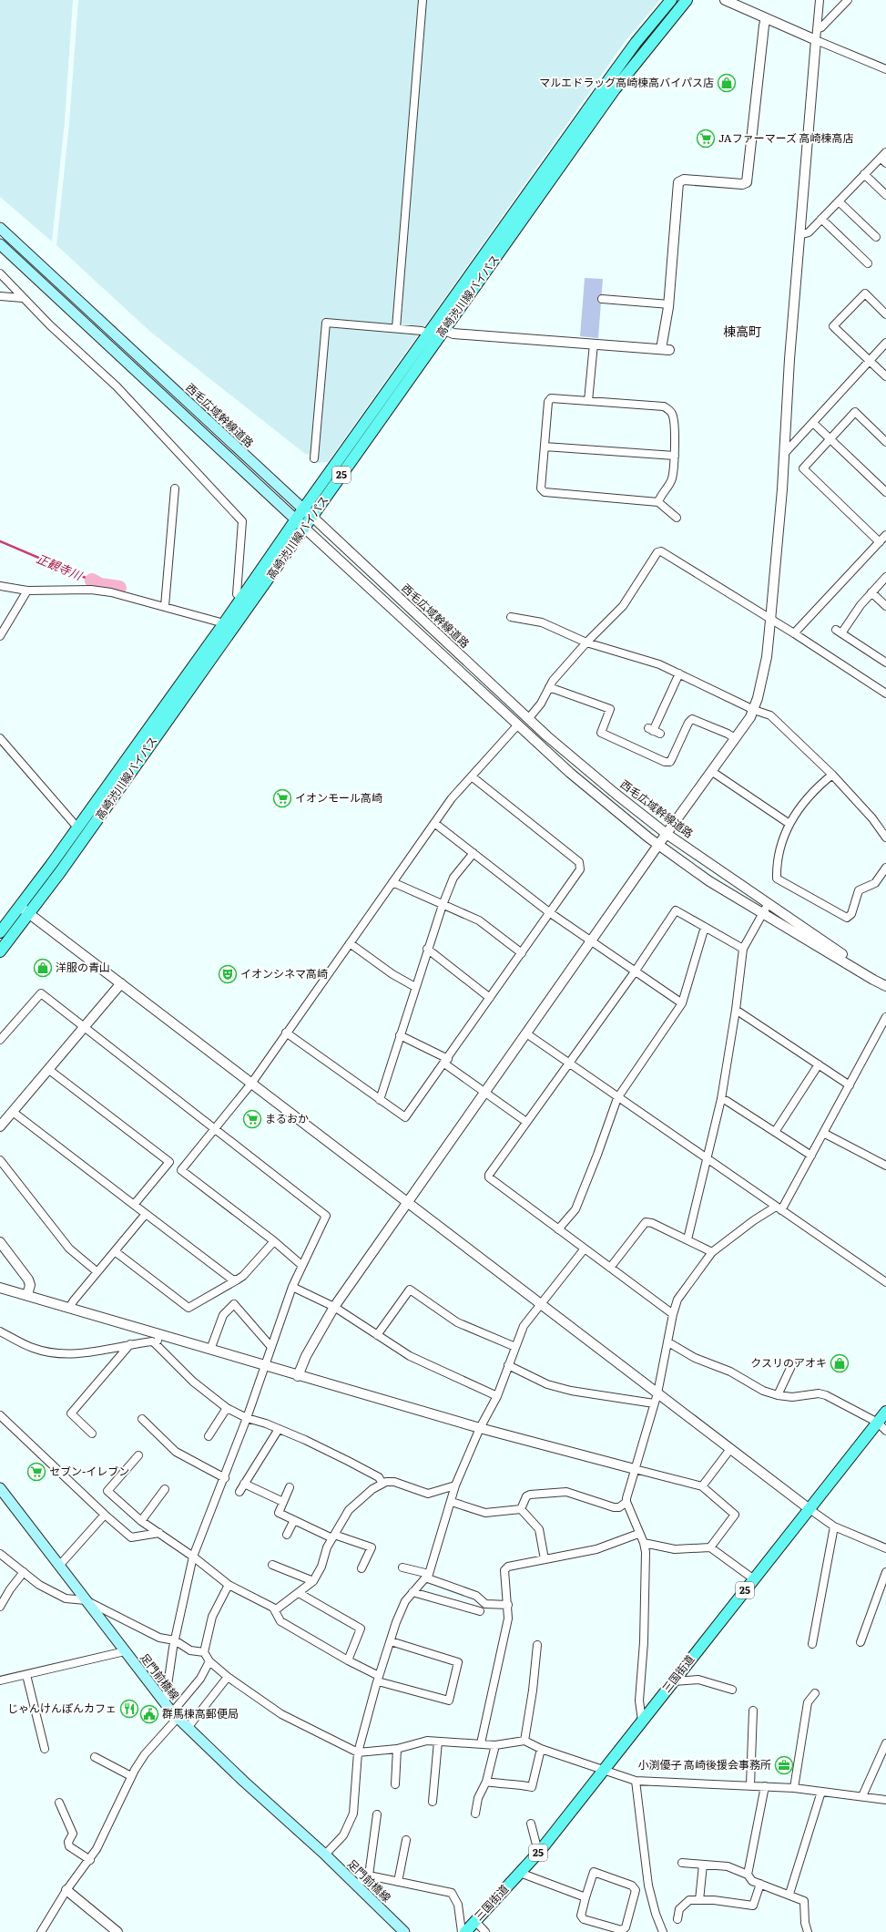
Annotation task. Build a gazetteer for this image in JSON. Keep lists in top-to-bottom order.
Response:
{
  "streets": {
    "main road": [
      "高崎渋川線バイパス",
      "西毛広域幹線道路",
      "25",
      "三国街道",
      "足門前橋線"
    ]
  },
  "crossings": [
    ["高崎渋川線バイパス", "西毛広域幹線道路"]
  ],
  "districts": ["棟高町"],
  "water": ["正観寺川"],
  "places": {
    "shop": ["マルエドラッグ高崎棟高バイパス店", "洋服の青山", "クスリのアオキ"],
    "supermarket": [
      "JAファーマーズ 高崎棟高店",
      "イオンモール高崎",
      "まるおか",
      "セブン-イレブン"
    ],
    "theatre": ["イオンシネマ高崎"],
    "restaurant": ["じゃんけんぽんカフェ"],
    "public building": ["群馬棟高郵便局"],
    "office": ["小渕優子 高崎後援会事務所"]
  }
}
